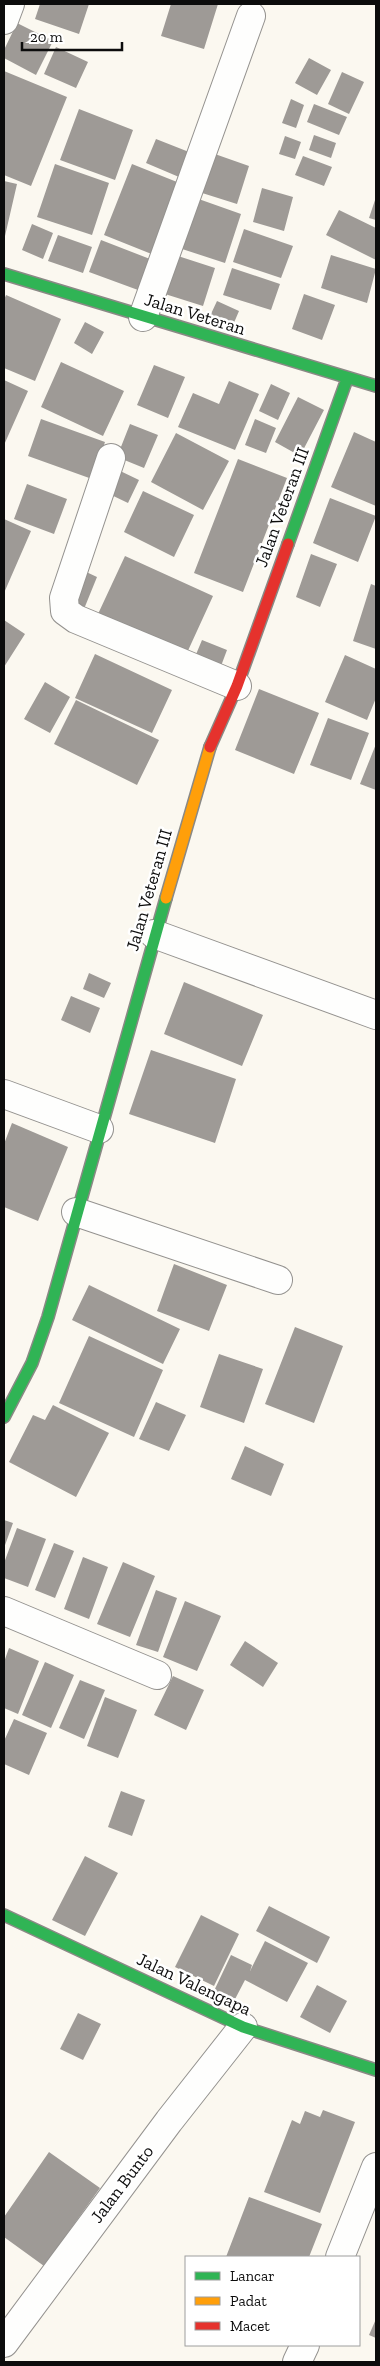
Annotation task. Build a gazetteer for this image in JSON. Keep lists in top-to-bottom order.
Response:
{
  "streets": {
    "street": [
      "Jalan Veteran",
      "Jalan Veteran III",
      "Jalan Valengapa",
      "Jalan Bunto"
    ]
  },
  "crossings": [
    ["Jalan Veteran", "Jalan Veteran III"],
    ["Jalan Valengapa", "Jalan Bunto"]
  ],
  "legend": ["Lancar", "Padat", "Macet"],
  "scale_bar": "20 m"
}
